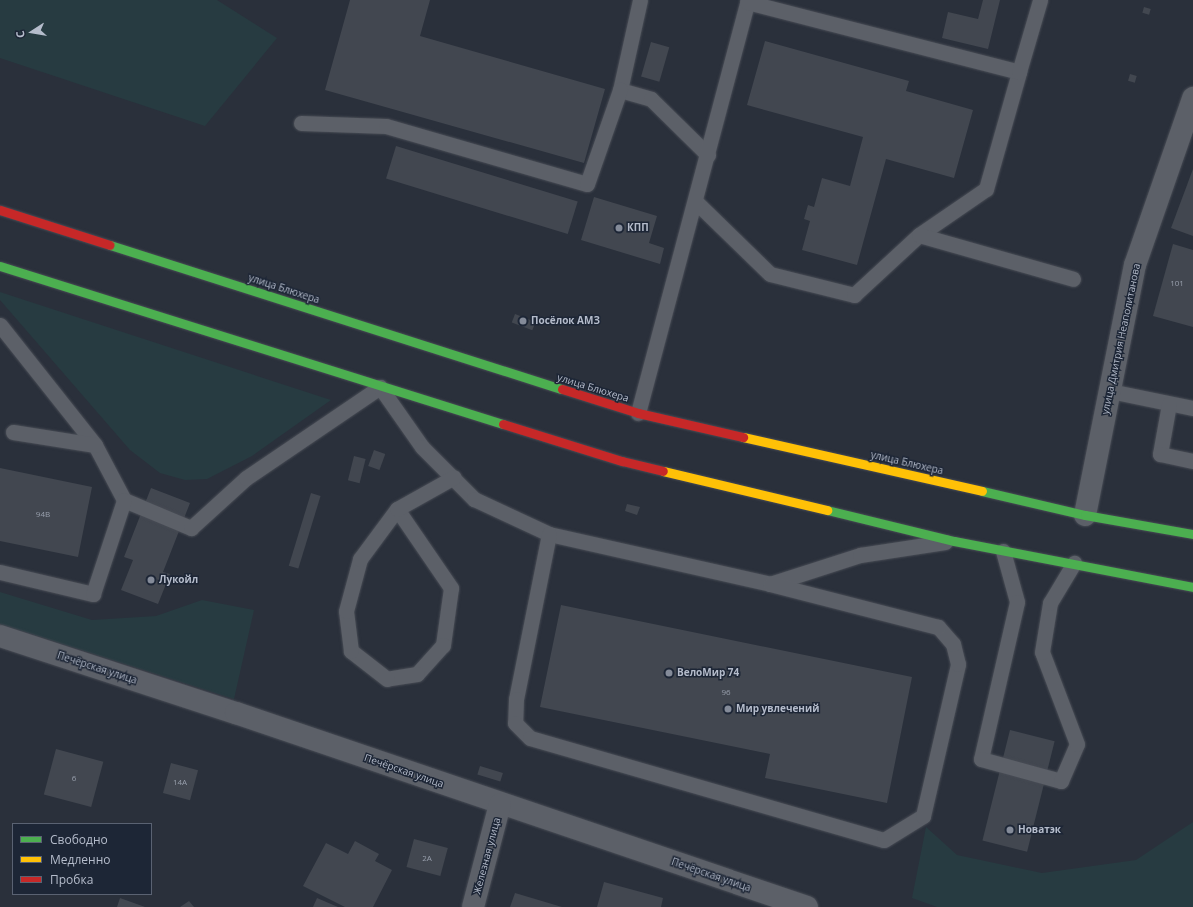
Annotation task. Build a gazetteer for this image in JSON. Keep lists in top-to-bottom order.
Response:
{
  "streets": {
    "main road": ["улица Блюхера"],
    "street": ["улица Дмитрия Неаполитанова", "Печёрская улица", "Железная улица"]
  },
  "crossings": [
    ["улица Блюхера", "улица Дмитрия Неаполитанова"],
    ["Печёрская улица", "Железная улица"]
  ],
  "places": [
    "КПП",
    "Посёлок АМЗ",
    "Лукойл",
    "ВелоМир 74",
    "Мир увлечений",
    "Новатэк"
  ],
  "house_numbers": [
    "101",
    "94В",
    "96",
    "6",
    "14А",
    "2А"
  ],
  "legend": ["Свободно", "Медленно", "Пробка"],
  "north": "left"
}
